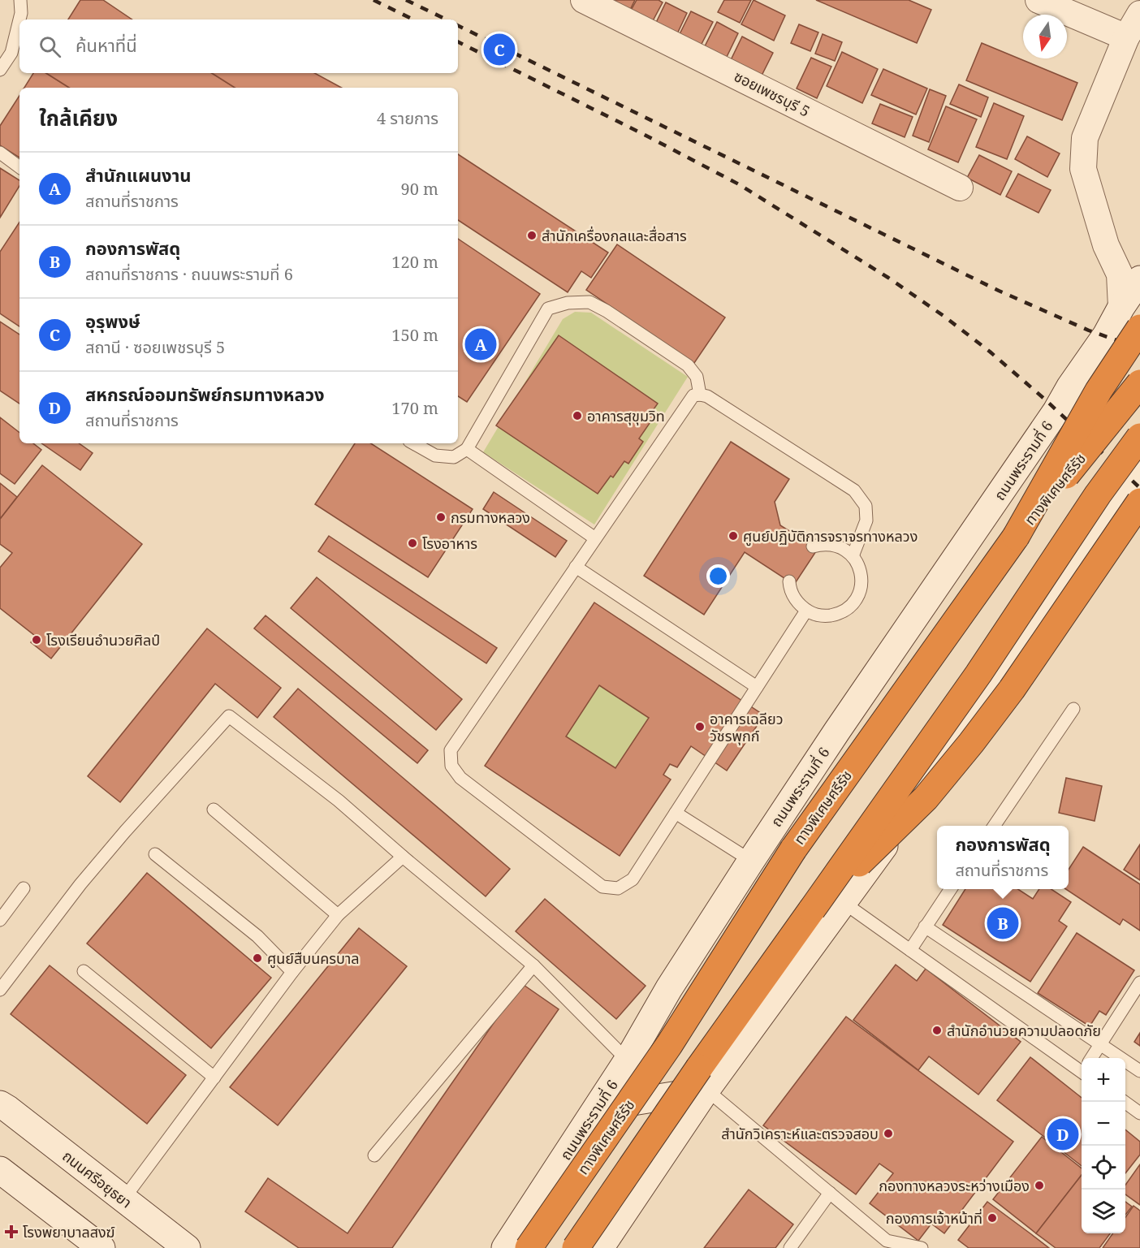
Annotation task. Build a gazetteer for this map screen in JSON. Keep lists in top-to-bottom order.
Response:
{
  "streets": {
    "highway": ["ทางพิเศษศรีรัช"],
    "main road": ["ถนนพระรามที่ 6", "ถนนศรีอยุธยา"],
    "street": ["ซอยเพชรบุรี 5"]
  },
  "places": {
    "other": [
      "สำนักเครื่องกลและสื่อสาร",
      "อาคารสุขุมวิท",
      "กรมทางหลวง",
      "ศูนย์ปฏิบัติการจราจรทางหลวง",
      "โรงอาหาร",
      "โรงเรียนอำนวยศิลป์",
      "อาคารเฉลียว วัชรพุกก์",
      "ศูนย์สืบนครบาล",
      "สำนักอำนวยความปลอดภัย",
      "สำนักวิเคราะห์และตรวจสอบ",
      "กองทางหลวงระหว่างเมือง",
      "กองการเจ้าหน้าที่"
    ],
    "health": ["โรงพยาบาลสงฆ์"]
  },
  "north": "bottom",
  "page": {
    "search": "ค้นหาที่นี่",
    "pins": [
      "C",
      "A",
      "B",
      "D"
    ],
    "heading": ["ใกล้เคียง", "4 รายการ"],
    "list": [
      {
        "mark": "A",
        "name": "สำนักแผนงาน",
        "note": "สถานที่ราชการ",
        "value": "90 m"
      },
      {
        "mark": "B",
        "name": "กองการพัสดุ",
        "note": "สถานที่ราชการ · ถนนพระรามที่ 6",
        "value": "120 m"
      },
      {
        "mark": "C",
        "name": "อุรุพงษ์",
        "note": "สถานี · ซอยเพชรบุรี 5",
        "value": "150 m"
      },
      {
        "mark": "D",
        "name": "สหกรณ์ออมทรัพย์กรมทางหลวง",
        "note": "สถานที่ราชการ",
        "value": "170 m"
      }
    ],
    "popup": ["กองการพัสดุ", "สถานที่ราชการ"],
    "map_buttons": ["+", "−"]
  }
}
